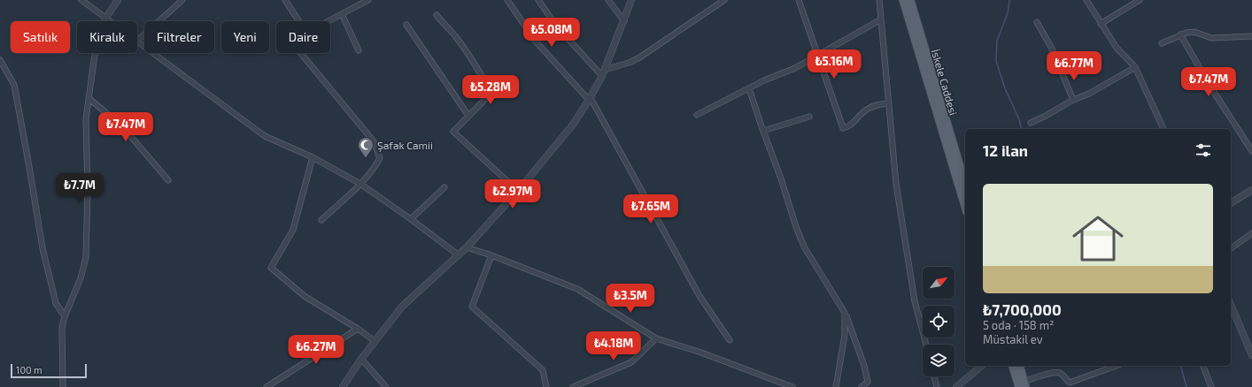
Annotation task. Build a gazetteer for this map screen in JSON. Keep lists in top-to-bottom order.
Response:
{
  "streets": {
    "main road": ["İskele Caddesi"]
  },
  "places": {
    "mosque": ["Şafak Camii"]
  },
  "scale_bar": "100 m",
  "north": "top right",
  "page": {
    "price": [
      "₺5.08M",
      "₺5.16M",
      "₺6.77M",
      "₺7.47M",
      "₺5.28M",
      "₺7.47M",
      "₺7.7M",
      "₺2.97M",
      "₺7.65M",
      "₺3.5M",
      "₺4.18M",
      "₺6.27M"
    ],
    "chip": [
      "Satılık",
      "Kiralık",
      "Filtreler",
      "Yeni",
      "Daire"
    ],
    "heading": "12 ilan",
    "list": [
      {
        "name": "₺7,700,000",
        "note": "5 oda · 158 m² · Müstakil ev"
      }
    ],
    "scale": "100 m"
  }
}
